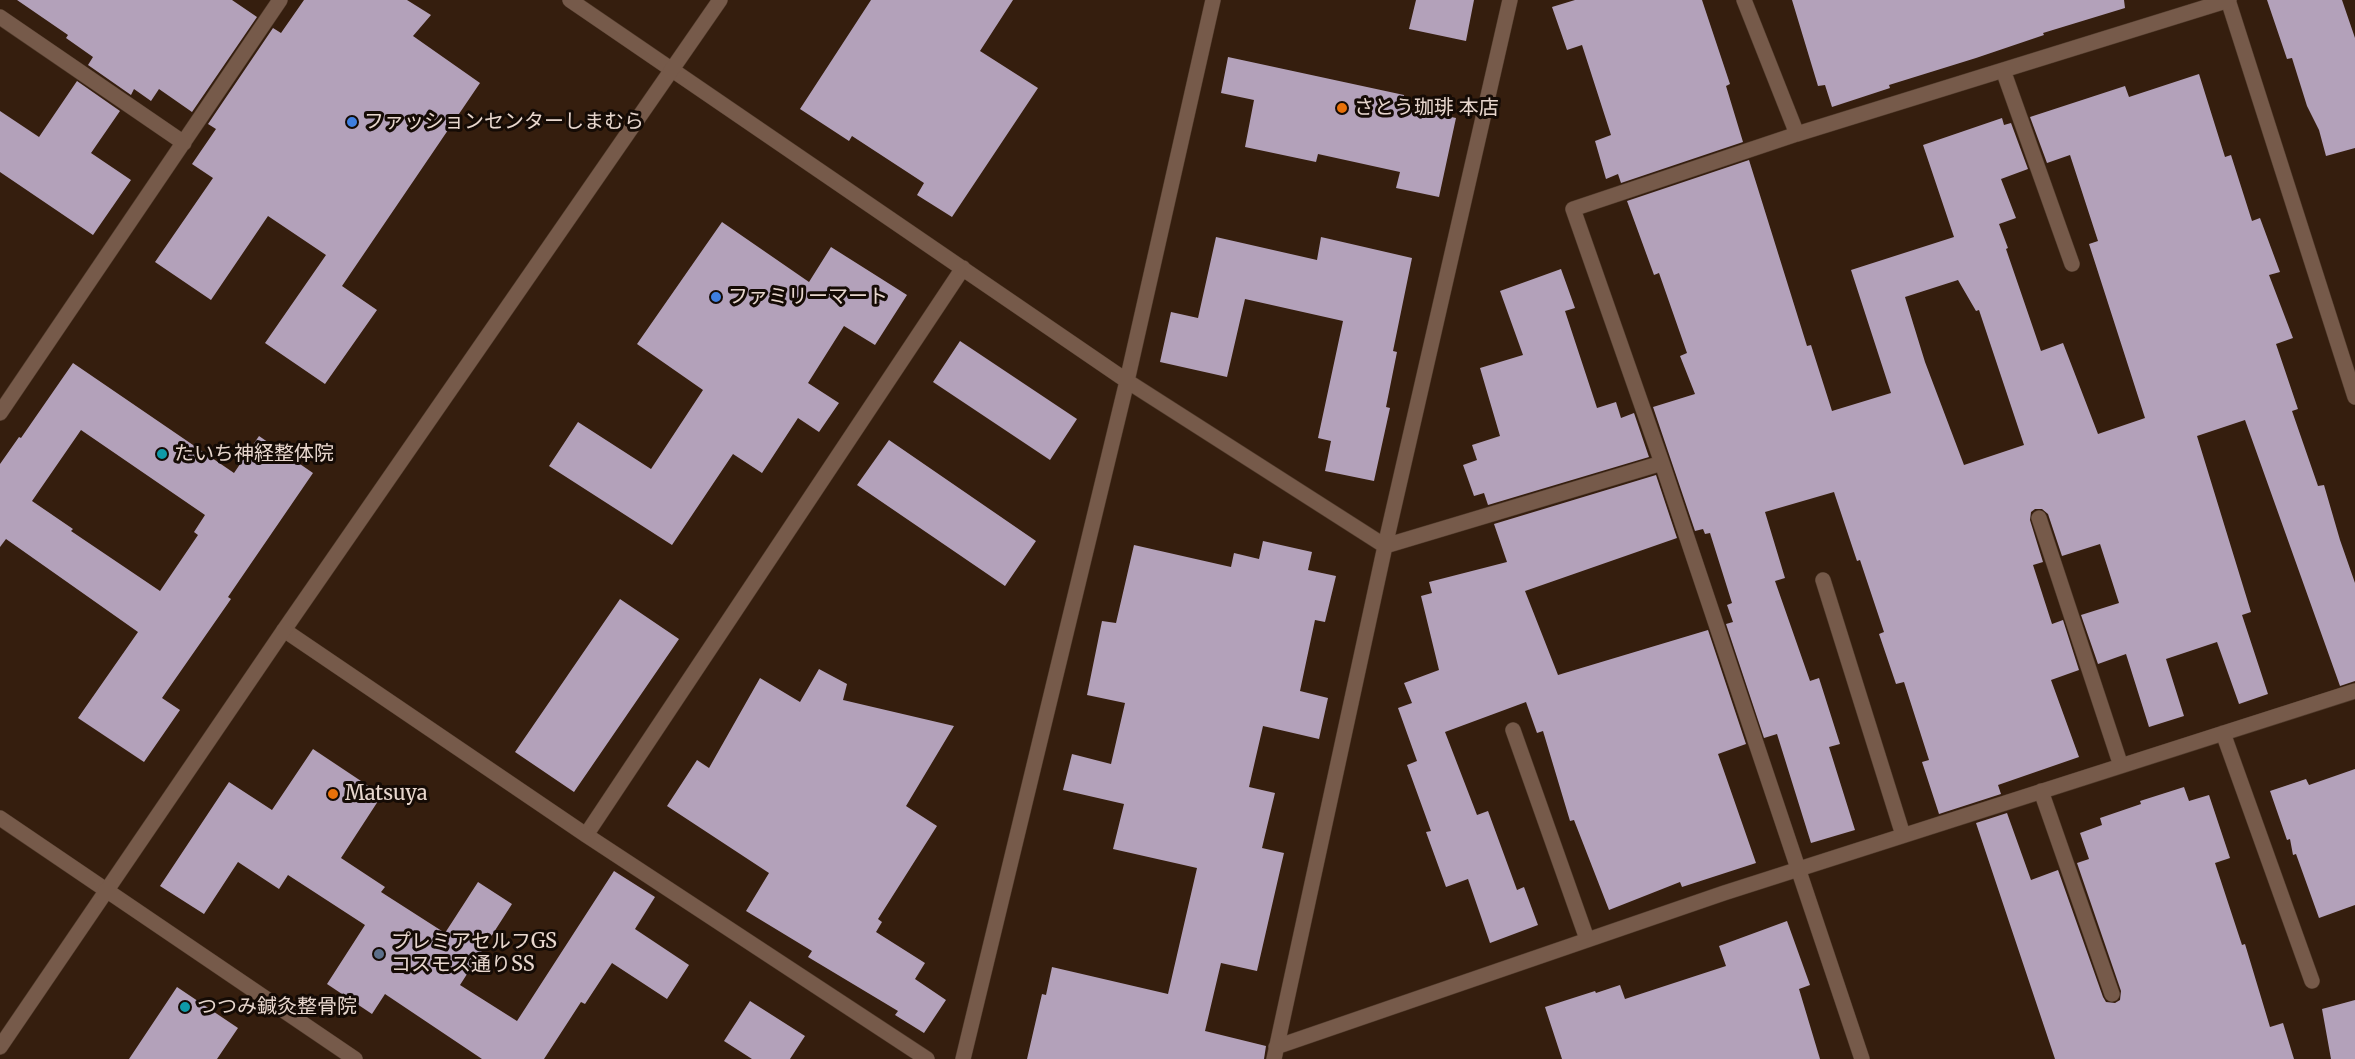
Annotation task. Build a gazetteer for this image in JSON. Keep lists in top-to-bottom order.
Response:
{
  "places": [
    "さとう珈琲 本店",
    "ファッションセンターしまむら",
    "ファミリーマート",
    "たいち神経整体院",
    "Matsuya",
    "プレミアセルフGS コスモス通りSS",
    "つつみ鍼灸整骨院"
  ]
}
